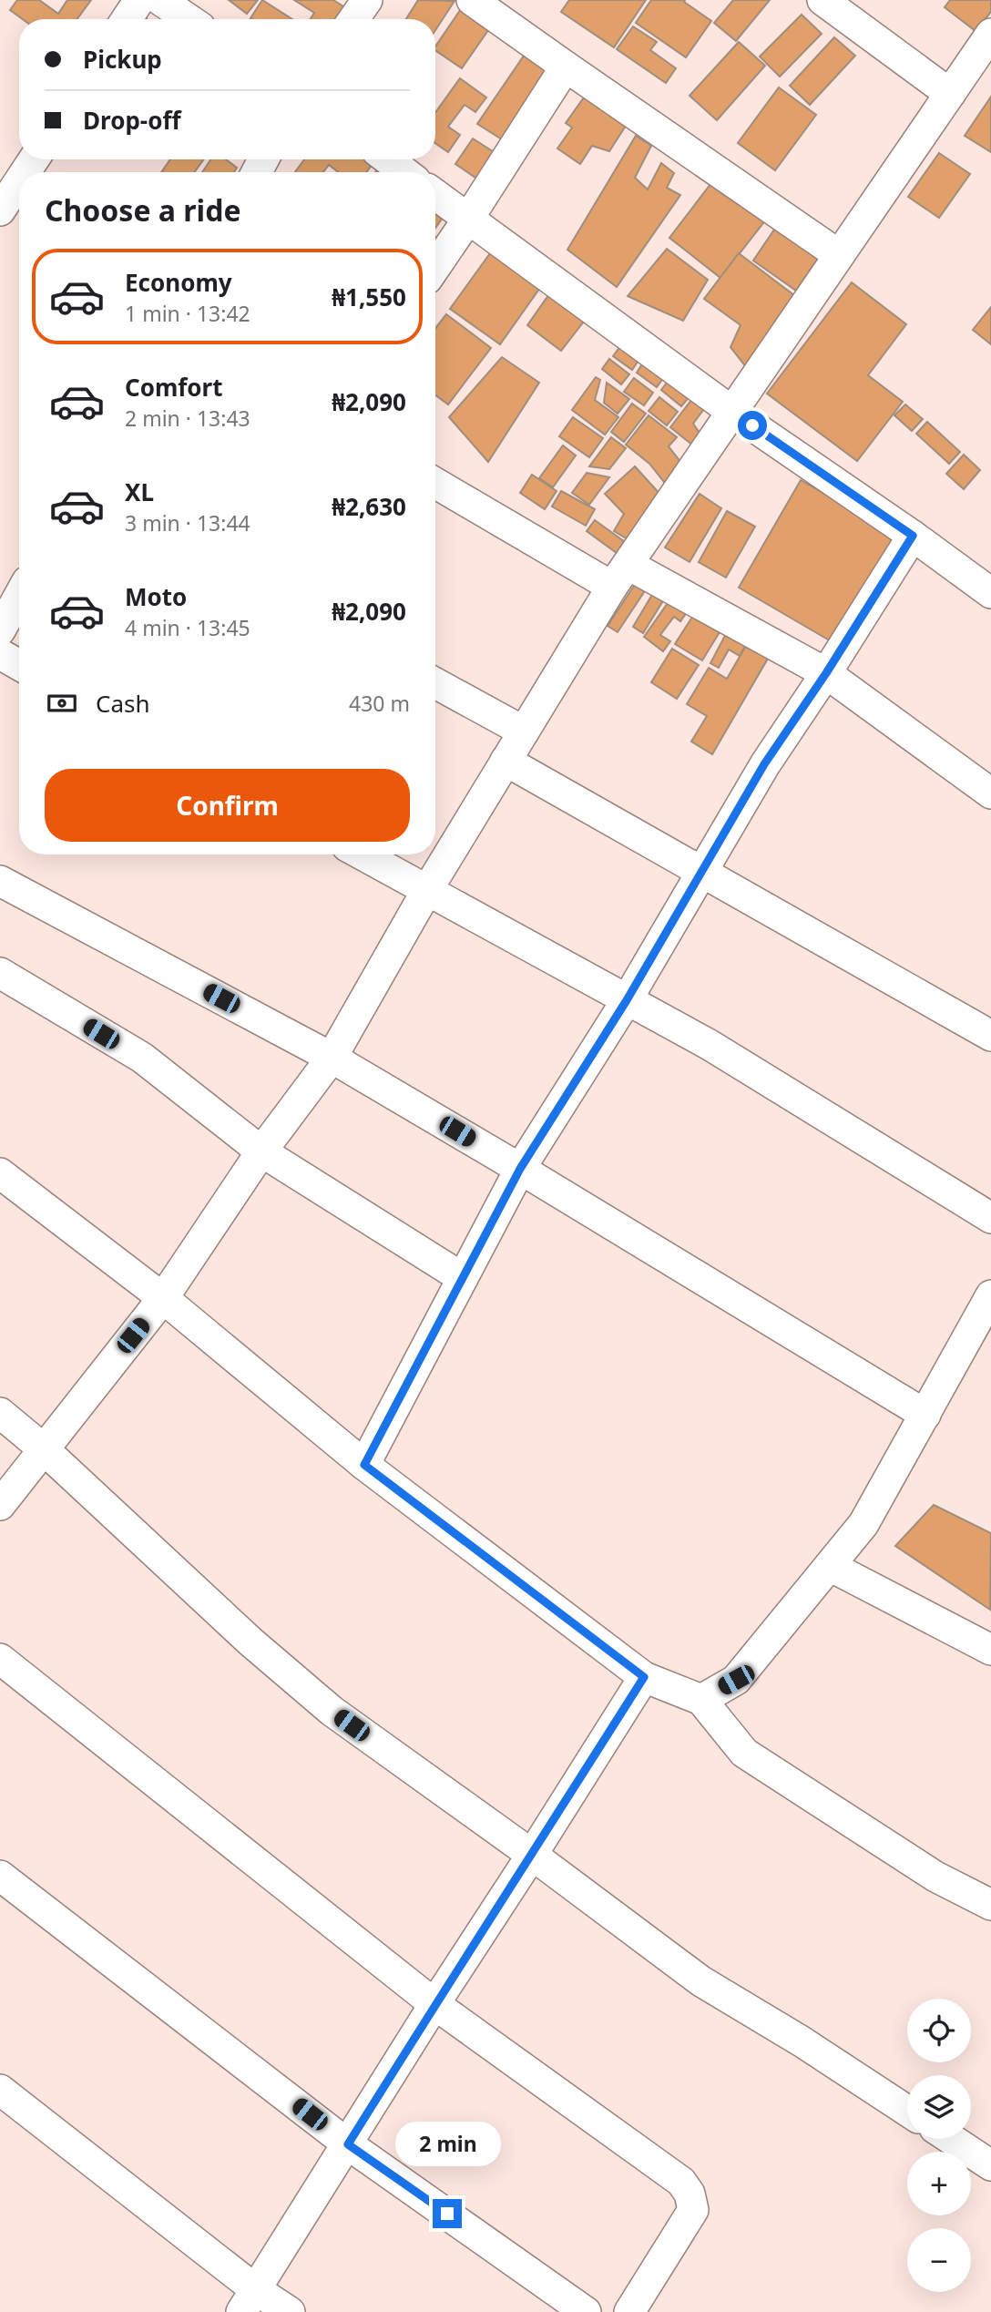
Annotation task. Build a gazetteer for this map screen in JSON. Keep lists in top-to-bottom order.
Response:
{
  "page": {
    "banner": ["Pickup", "Drop-off"],
    "heading": "Choose a ride",
    "list": [
      {
        "name": "Economy",
        "note": "1 min · 13:42",
        "value": "₦1,550"
      },
      {
        "name": "Comfort",
        "note": "2 min · 13:43",
        "value": "₦2,090"
      },
      {
        "name": "XL",
        "note": "3 min · 13:44",
        "value": "₦2,630"
      },
      {
        "name": "Moto",
        "note": "4 min · 13:45",
        "value": "₦2,090"
      }
    ],
    "pay": ["Cash", "430 m"],
    "buttons": "Confirm",
    "map_buttons": ["+", "−"],
    "bubble": "2 min"
  }
}
